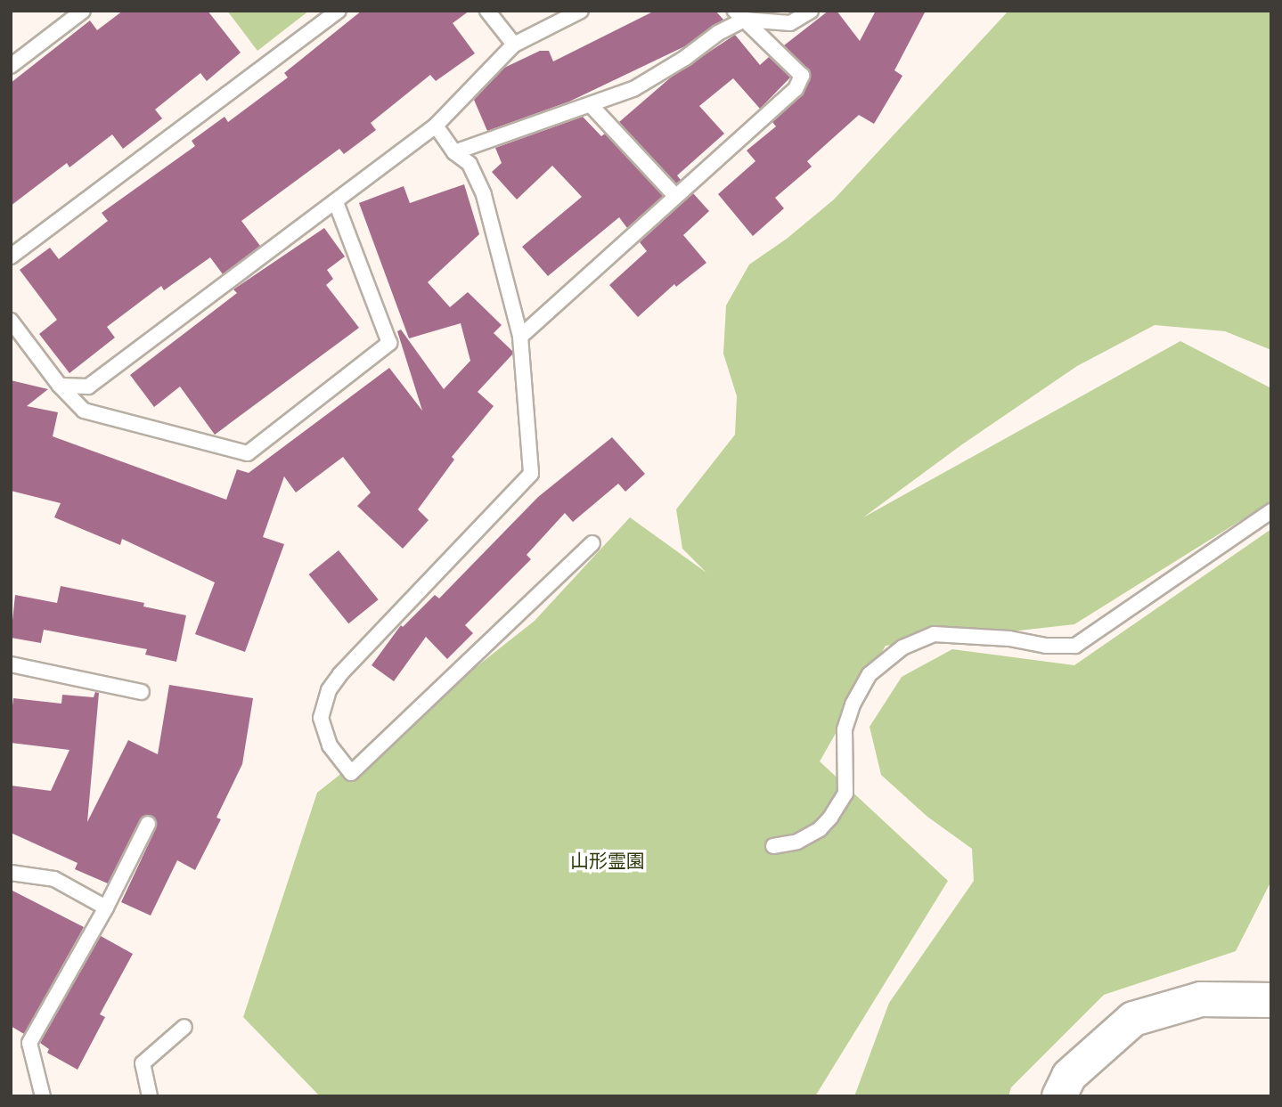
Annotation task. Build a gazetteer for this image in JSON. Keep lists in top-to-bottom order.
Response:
{
  "parks": ["山形霊園"]
}
